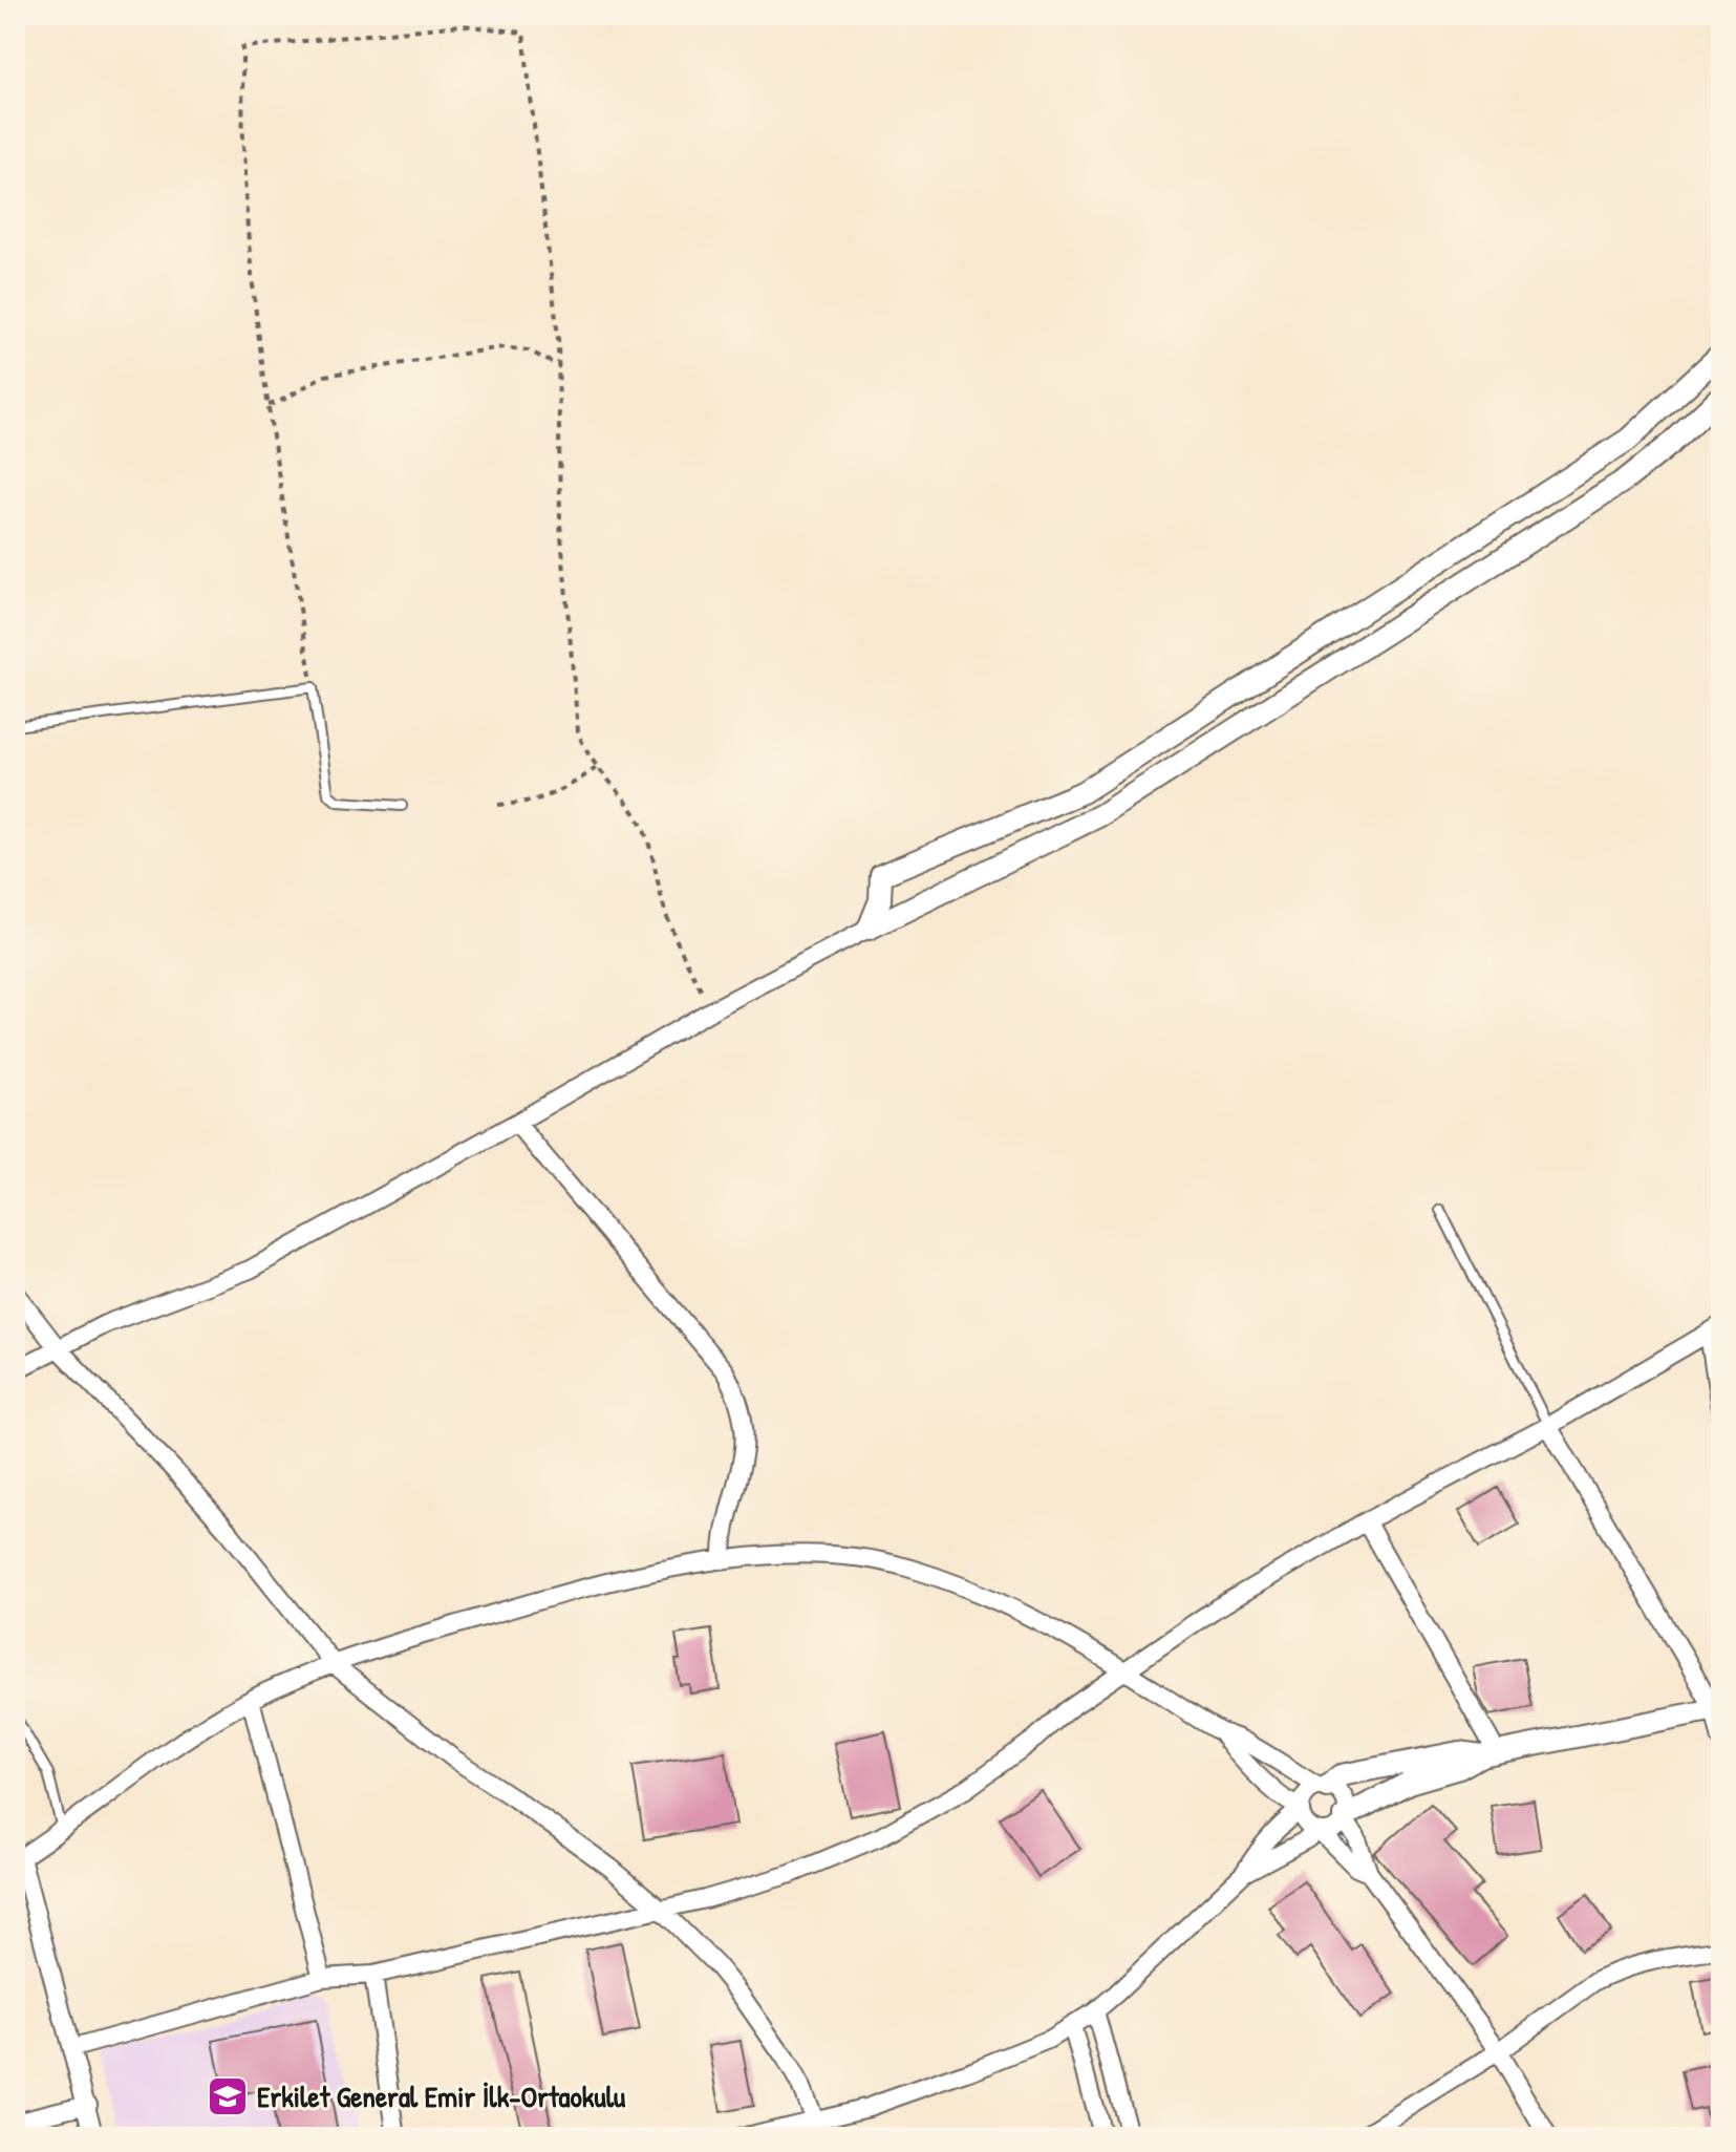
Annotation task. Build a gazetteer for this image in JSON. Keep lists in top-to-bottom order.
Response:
{
  "places": {
    "school or university": ["Erkilet General Emir İlk-Ortaokulu"]
  }
}
